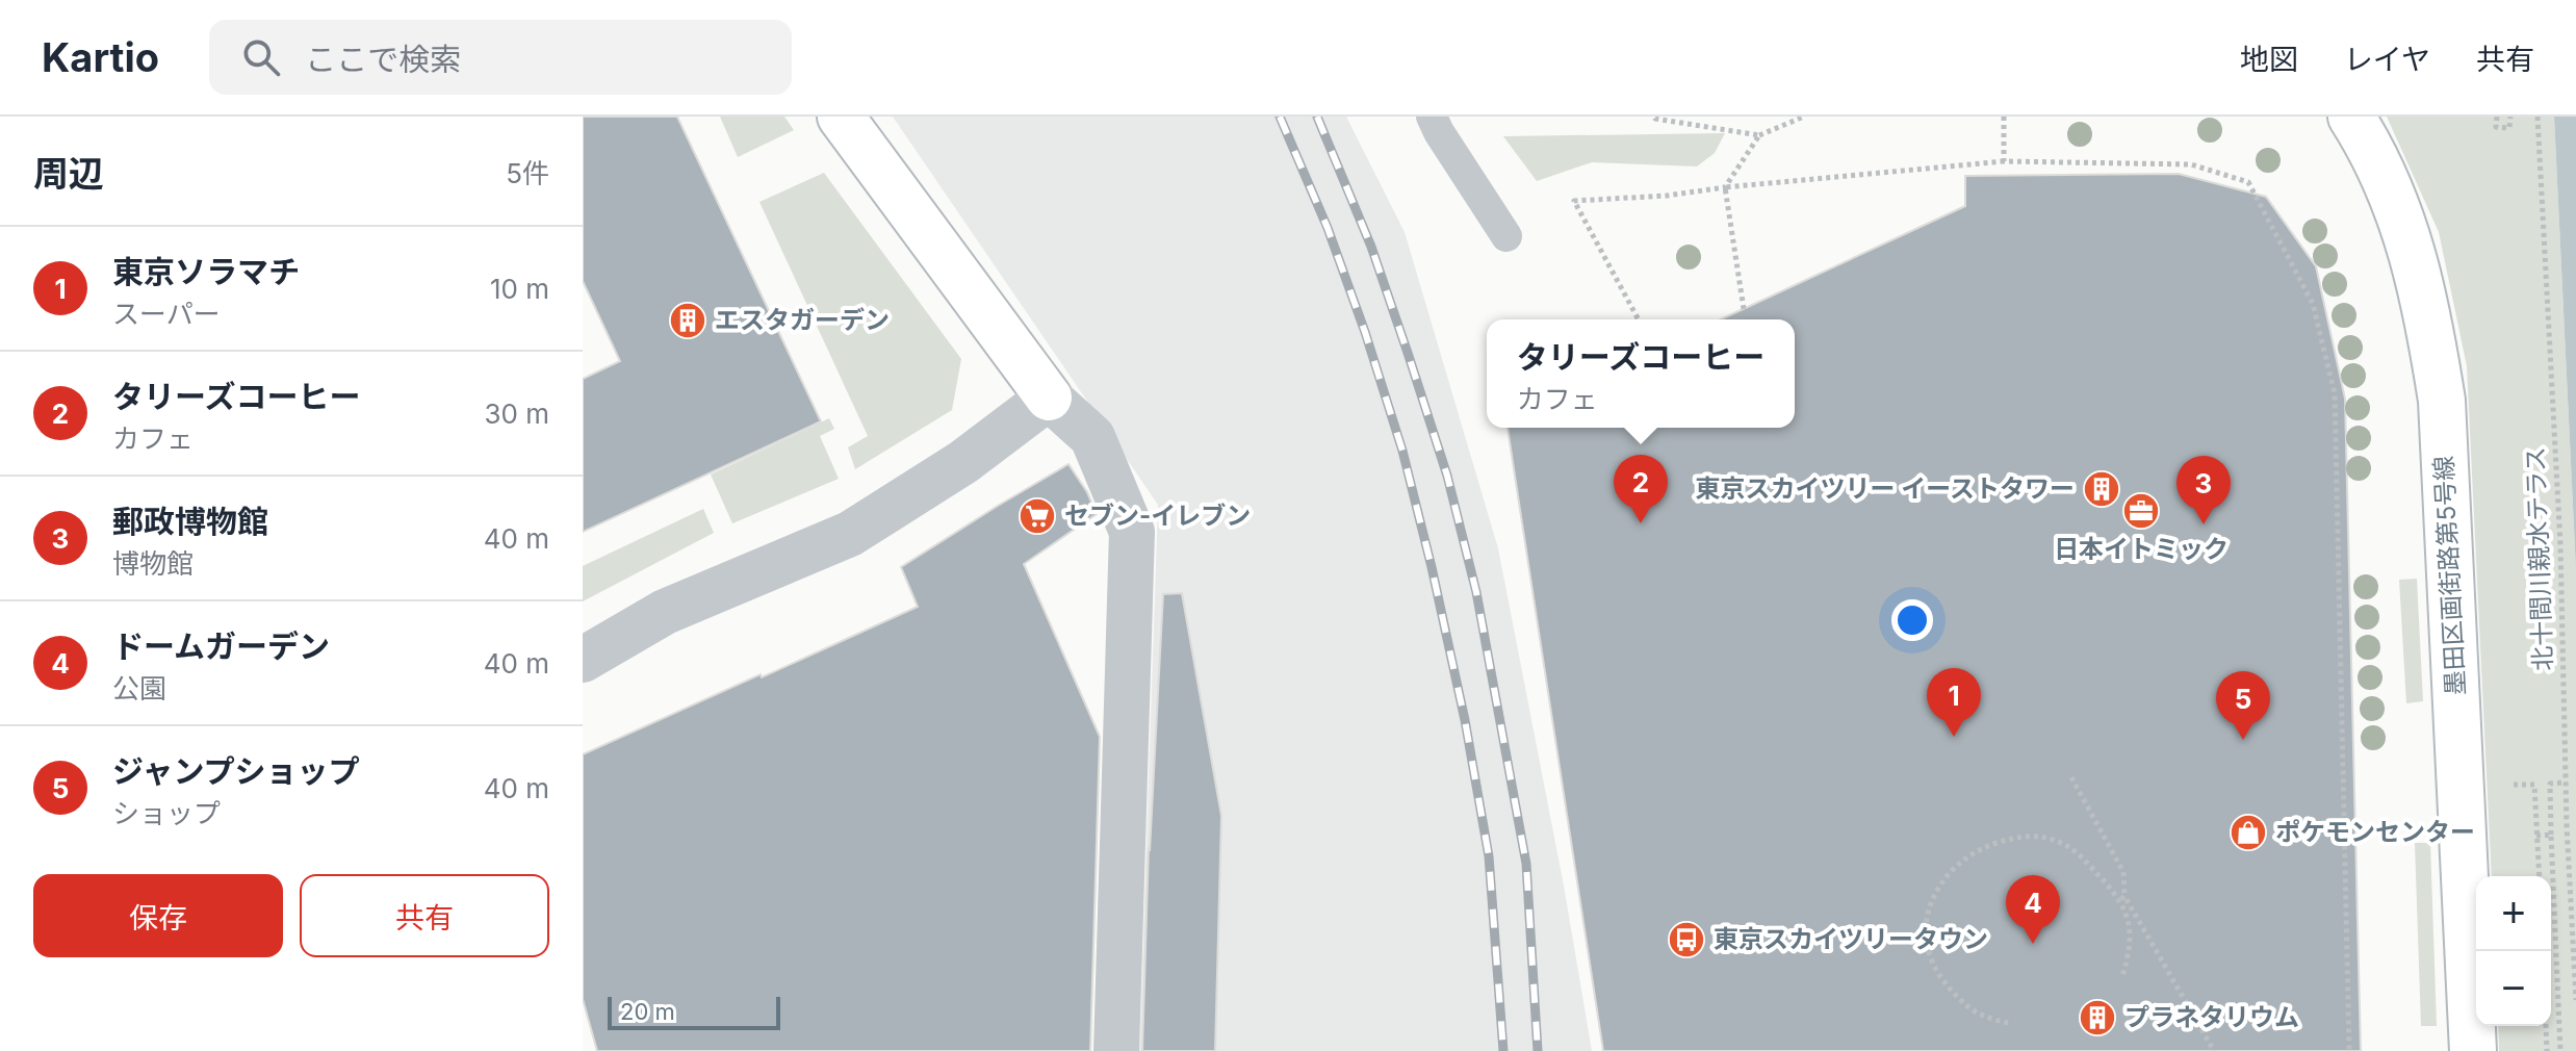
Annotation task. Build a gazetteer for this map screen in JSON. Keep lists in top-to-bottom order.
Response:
{
  "streets": {
    "street": ["墨田区画街路第5号線"],
    "path": ["北十間川親水テラス"]
  },
  "places": {
    "building": ["エスタガーデン", "東京スカイツリー イーストタワー", "プラネタリウム"],
    "office": ["日本イトミック"],
    "supermarket": ["セブン-イレブン"],
    "shop": ["ポケモンセンター"],
    "bus stop": ["東京スカイツリータウン"]
  },
  "scale_bar": "20 m",
  "page": {
    "header": "Kartio",
    "search": "ここで検索",
    "nav": ["地図", "レイヤ", "共有"],
    "heading": ["周辺", "5件"],
    "list": [
      {
        "mark": "1",
        "name": "東京ソラマチ",
        "note": "スーパー",
        "value": "10 m"
      },
      {
        "mark": "2",
        "name": "タリーズコーヒー",
        "note": "カフェ",
        "value": "30 m"
      },
      {
        "mark": "3",
        "name": "郵政博物館",
        "note": "博物館",
        "value": "40 m"
      },
      {
        "mark": "4",
        "name": "ドームガーデン",
        "note": "公園",
        "value": "40 m"
      },
      {
        "mark": "5",
        "name": "ジャンプショップ",
        "note": "ショップ",
        "value": "40 m"
      }
    ],
    "popup": ["タリーズコーヒー", "カフェ"],
    "pins": [
      "2",
      "3",
      "1",
      "5",
      "4"
    ],
    "buttons": ["保存", "共有"],
    "map_buttons": ["+", "−"],
    "scale": "20 m"
  }
}
